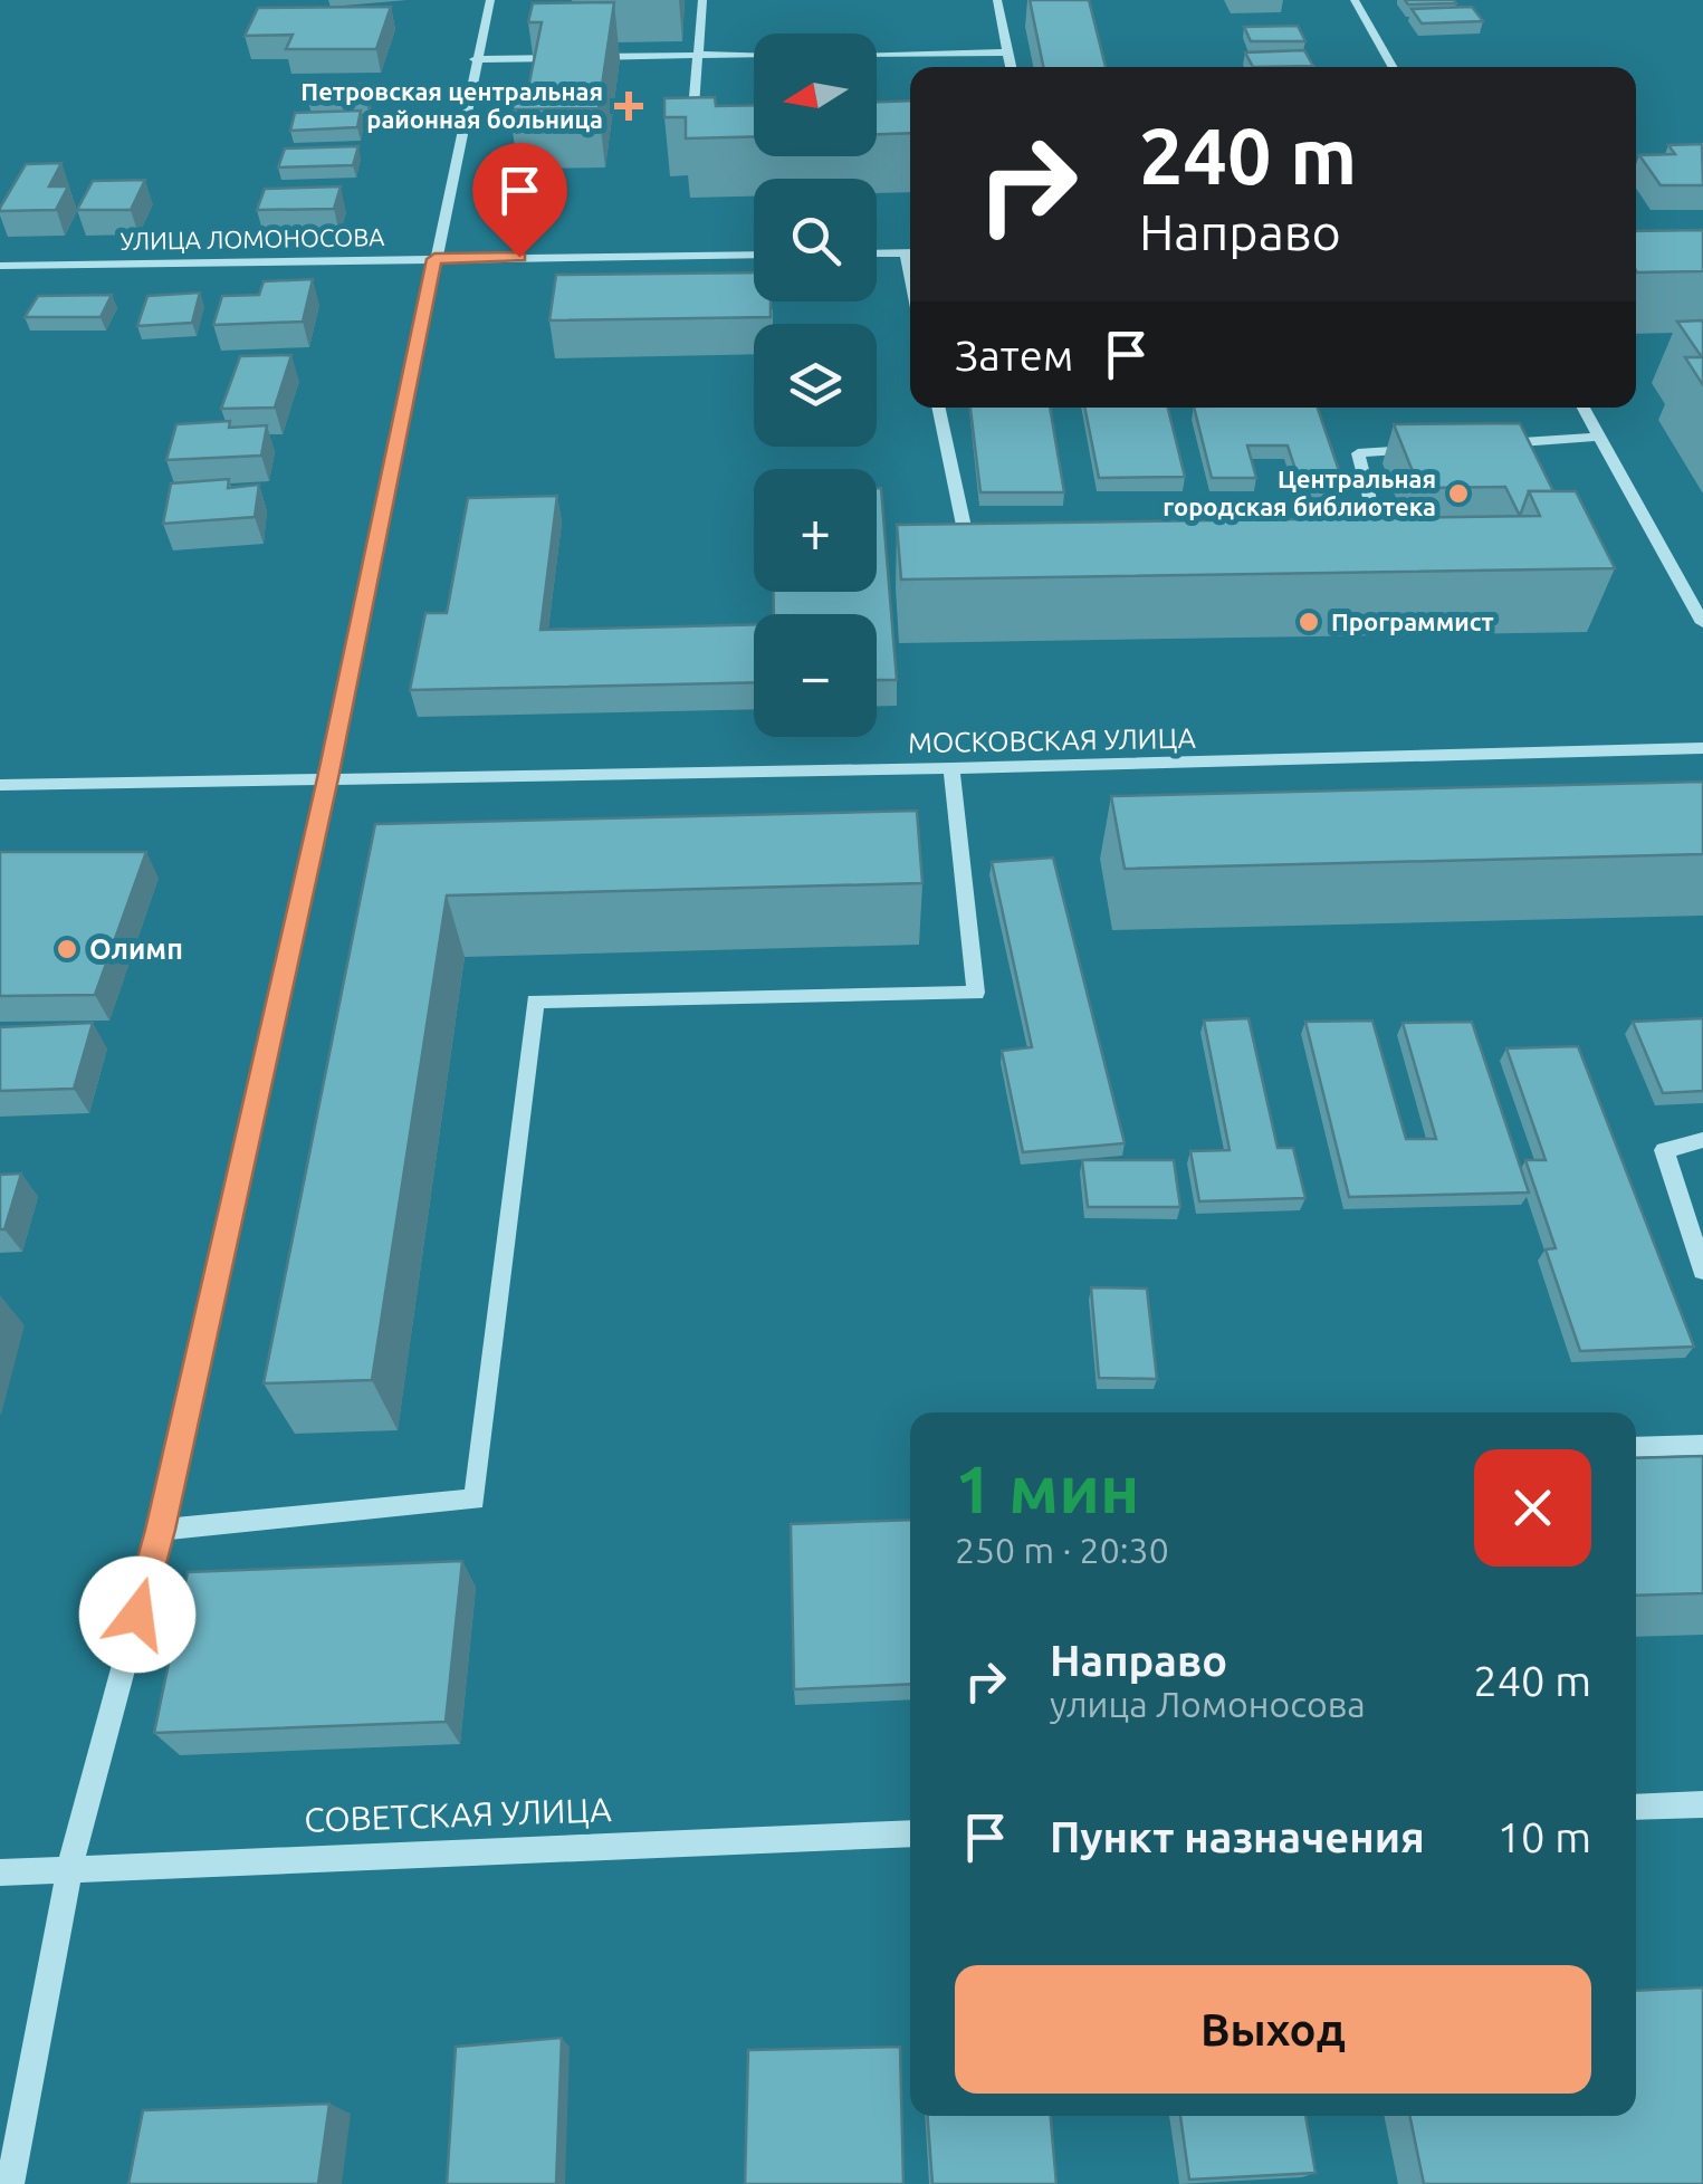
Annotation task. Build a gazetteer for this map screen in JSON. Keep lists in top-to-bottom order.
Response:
{
  "streets": {
    "street": ["УЛИЦА ЛОМОНОСОВА", "МОСКОВСКАЯ УЛИЦА", "СОВЕТСКАЯ УЛИЦА"]
  },
  "places": {
    "health": ["Петровская центральная районная больница"],
    "other": ["Центральная городская библиотека", "Программист", "Олимп"]
  },
  "north": "left",
  "page": {
    "map_buttons": ["+", "−"],
    "turn": ["240 m", "Направо"],
    "then": "Затем",
    "heading": ["1 мин", "250 m · 20:30"],
    "list": [
      {
        "name": "Направо",
        "note": "улица Ломоносова",
        "value": "240 m"
      },
      {
        "name": "Пункт назначения",
        "value": "10 m"
      }
    ],
    "buttons": "Выход"
  }
}
